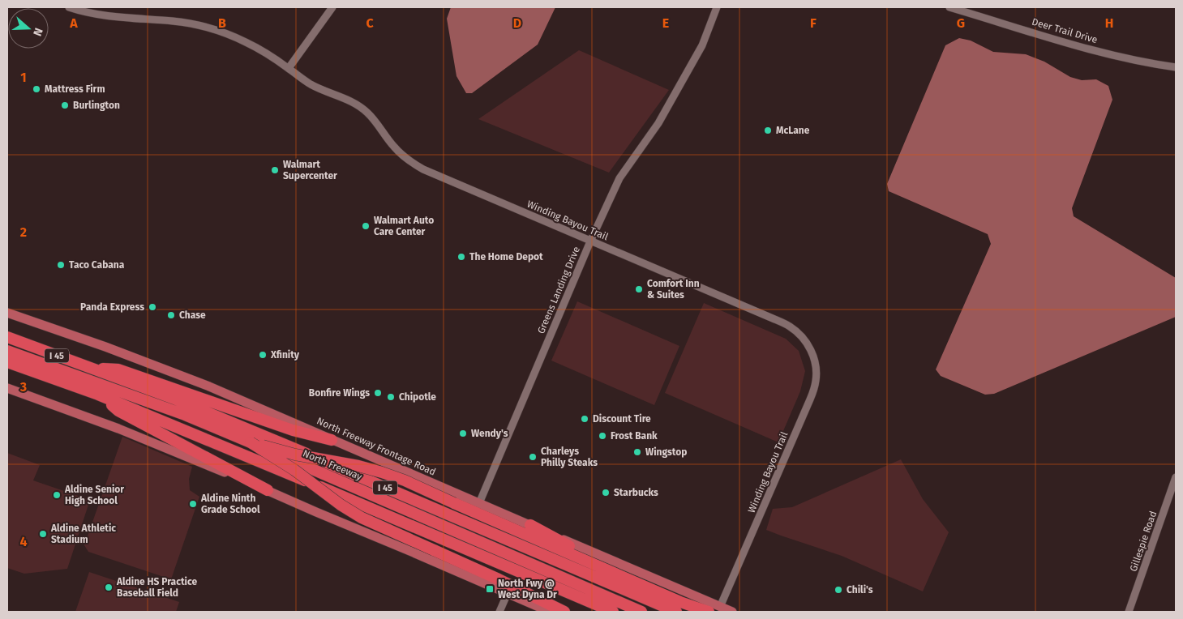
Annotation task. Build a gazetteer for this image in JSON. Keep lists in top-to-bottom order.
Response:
{
  "streets": {
    "highway": ["I 45", "North Freeway"],
    "main road": ["North Freeway Frontage Road"],
    "street": [
      "Deer Trail Drive",
      "Winding Bayou Trail",
      "Greens Landing Drive",
      "Gillespie Road"
    ]
  },
  "crossings": [
    ["Winding Bayou Trail", "Greens Landing Drive"],
    ["Winding Bayou Trail", "North Freeway Frontage Road"],
    ["Greens Landing Drive", "North Freeway Frontage Road"]
  ],
  "places": {
    "other": [
      "Mattress Firm",
      "Burlington",
      "McLane",
      "Walmart Supercenter",
      "Walmart Auto Care Center",
      "The Home Depot",
      "Taco Cabana",
      "Comfort Inn & Suites",
      "Panda Express",
      "Chase",
      "Xfinity",
      "Bonfire Wings",
      "Chipotle",
      "Discount Tire",
      "Wendy's",
      "Frost Bank",
      "Wingstop",
      "Charleys Philly Steaks",
      "Starbucks",
      "Aldine Senior High School",
      "Aldine Ninth Grade School",
      "Aldine Athletic Stadium",
      "Aldine HS Practice Baseball Field",
      "Chili's"
    ],
    "transit": ["North Fwy @ West Dyna Dr"]
  },
  "north": "right",
  "grid": {
    "columns": [
      "A",
      "B",
      "C",
      "D",
      "E",
      "F",
      "G",
      "H"
    ],
    "rows": [
      "1",
      "2",
      "3",
      "4"
    ]
  }
}
